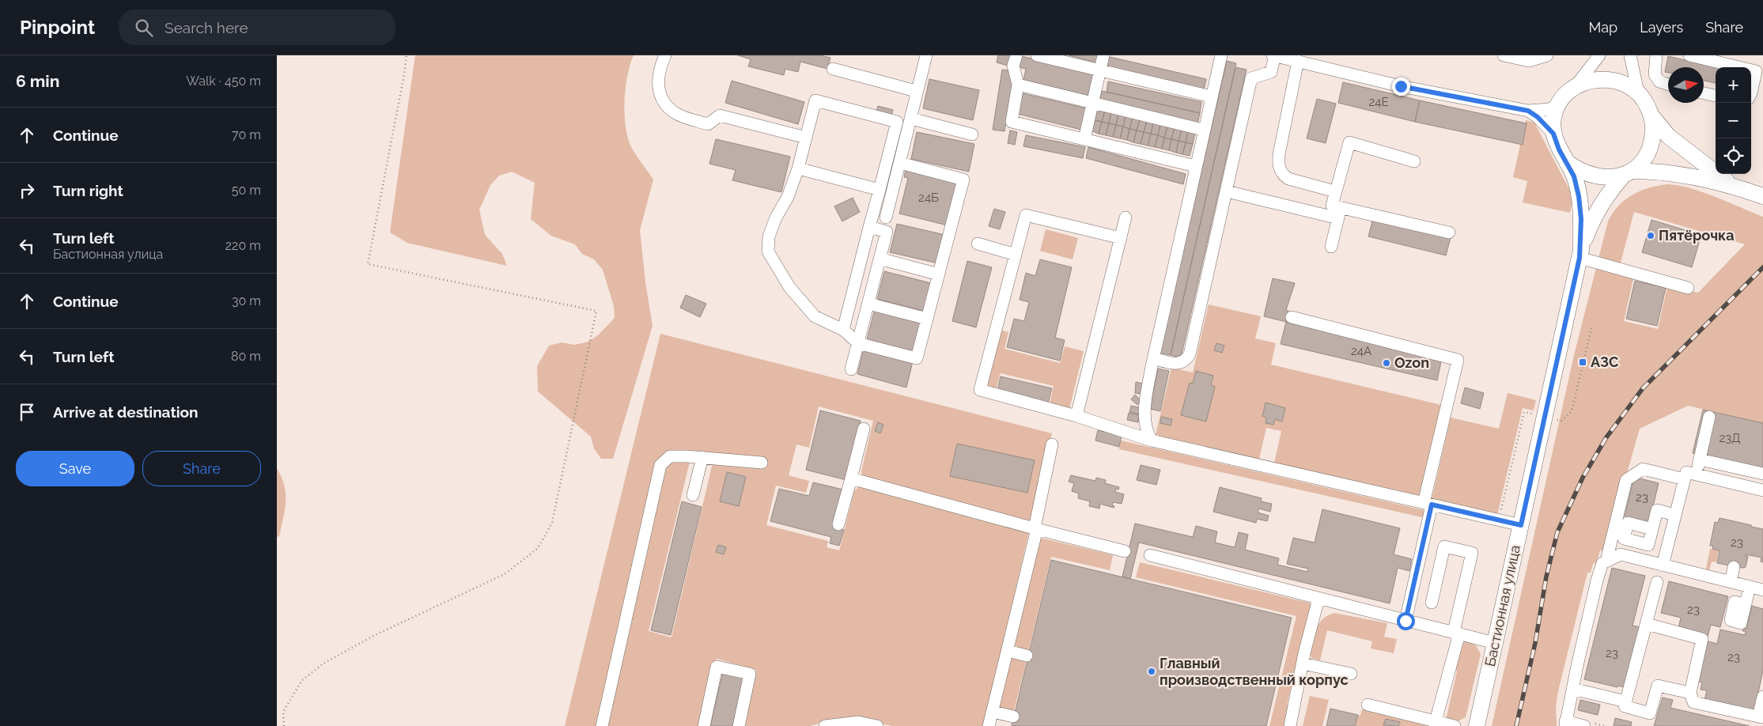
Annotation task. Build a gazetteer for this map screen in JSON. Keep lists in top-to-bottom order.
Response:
{
  "streets": {
    "main road": ["Бастионная улица"]
  },
  "places": {
    "other": ["Пятёрочка", "Ozon", "Главный производственный корпус"],
    "transit": ["АЗС"]
  },
  "house_numbers": [
    "24Е",
    "24Б",
    "24А",
    "23Д",
    "23",
    "23",
    "23",
    "23",
    "23"
  ],
  "north": "right",
  "page": {
    "header": "Pinpoint",
    "search": "Search here",
    "nav": ["Map", "Layers", "Share"],
    "heading": ["6 min", "Walk · 450 m"],
    "map_buttons": ["+", "−"],
    "list": [
      ["Continue", "70 m"],
      ["Turn right", "50 m"],
      ["Turn left", "Бастионная улица", "220 m"],
      ["Continue", "30 m"],
      ["Turn left", "80 m"],
      "Arrive at destination"
    ],
    "buttons": ["Save", "Share"]
  }
}
